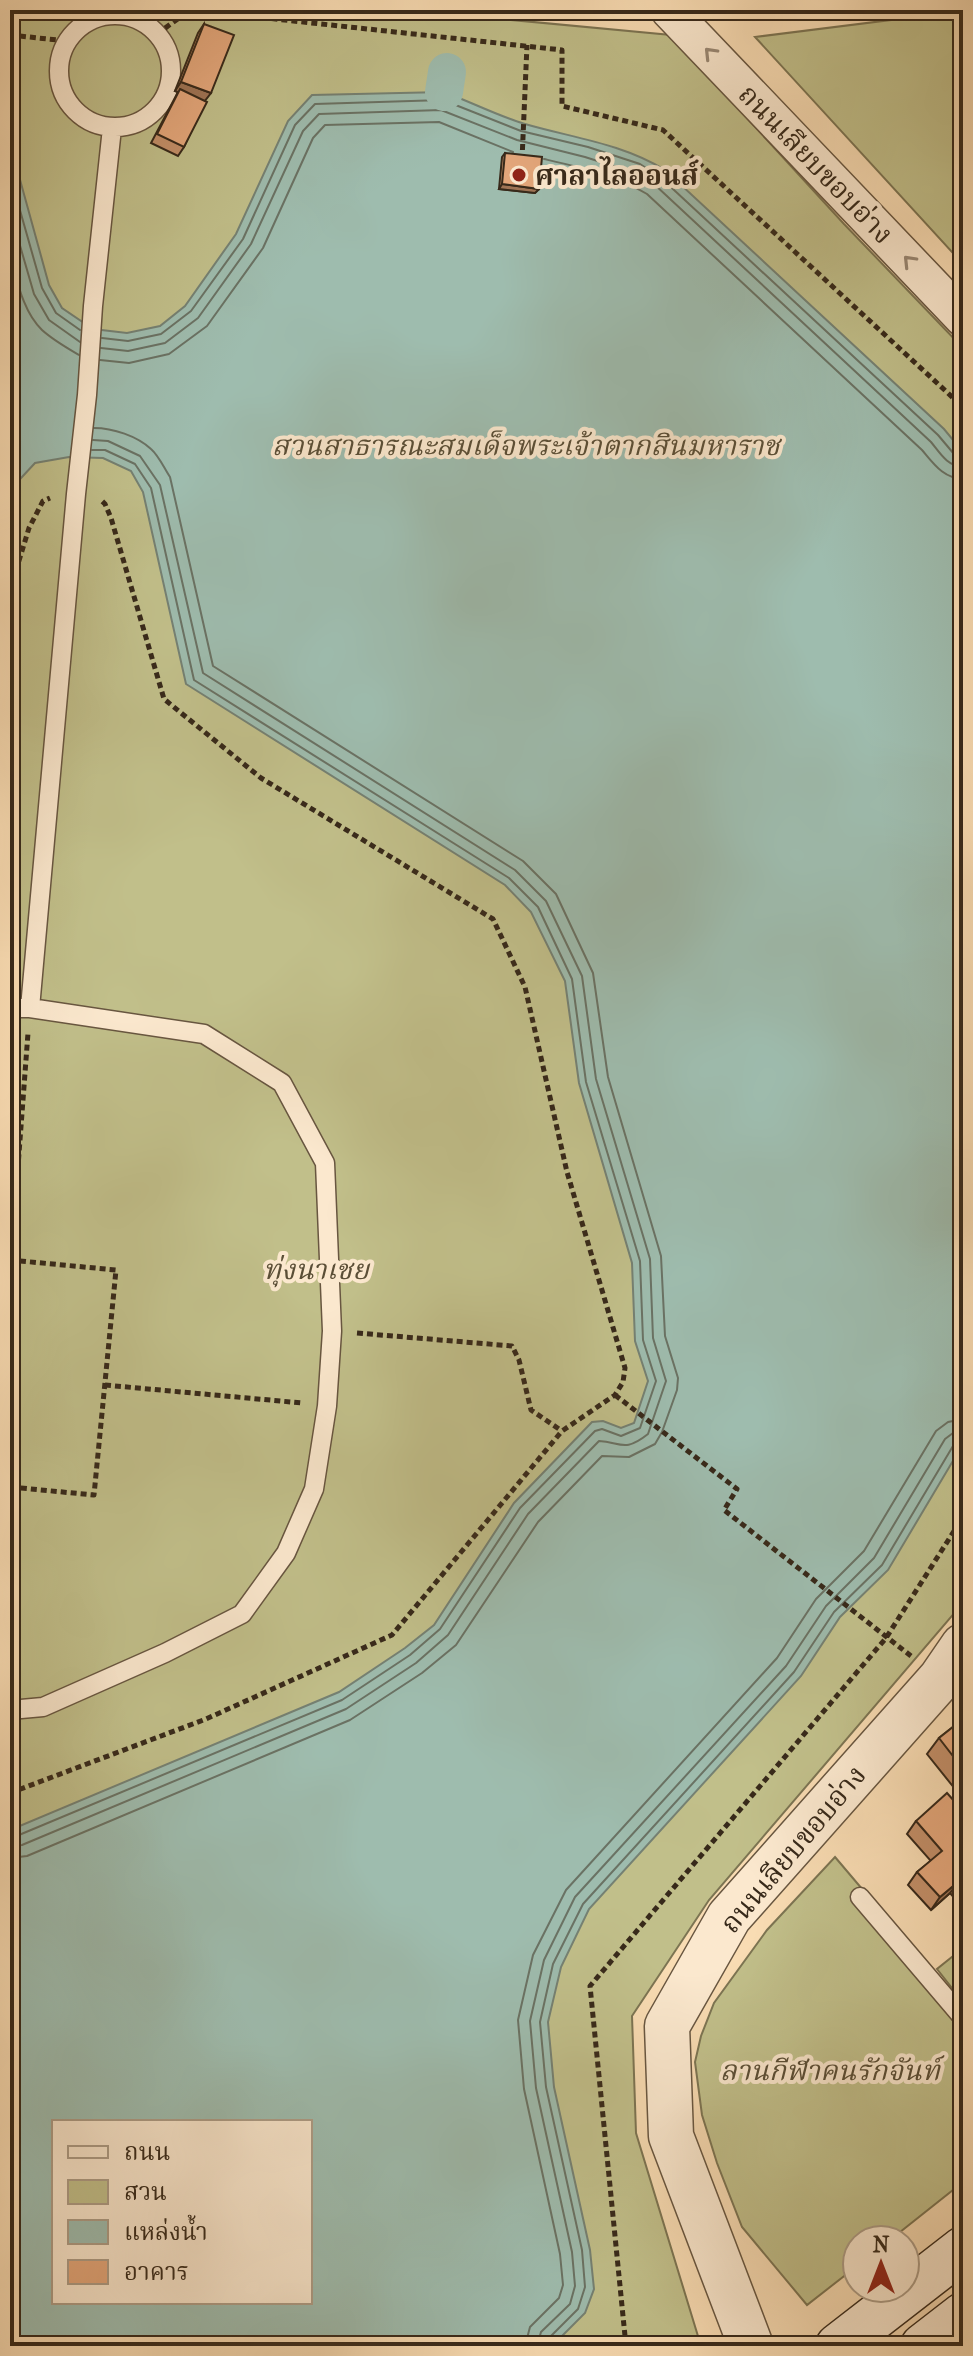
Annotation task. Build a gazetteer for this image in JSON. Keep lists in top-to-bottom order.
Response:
{
  "streets": {
    "street": ["ถนนเลียบขอบอ่าง"]
  },
  "parks": ["สวนสาธารณะสมเด็จพระเจ้าตากสินมหาราช", "ทุ่งนาเชย", "ลานกีฬาคนรักจันท์"],
  "places": ["ศาลาไลออนส์"],
  "legend": [
    "ถนน",
    "สวน",
    "แหล่งน้ำ",
    "อาคาร"
  ],
  "north": "top"
}
